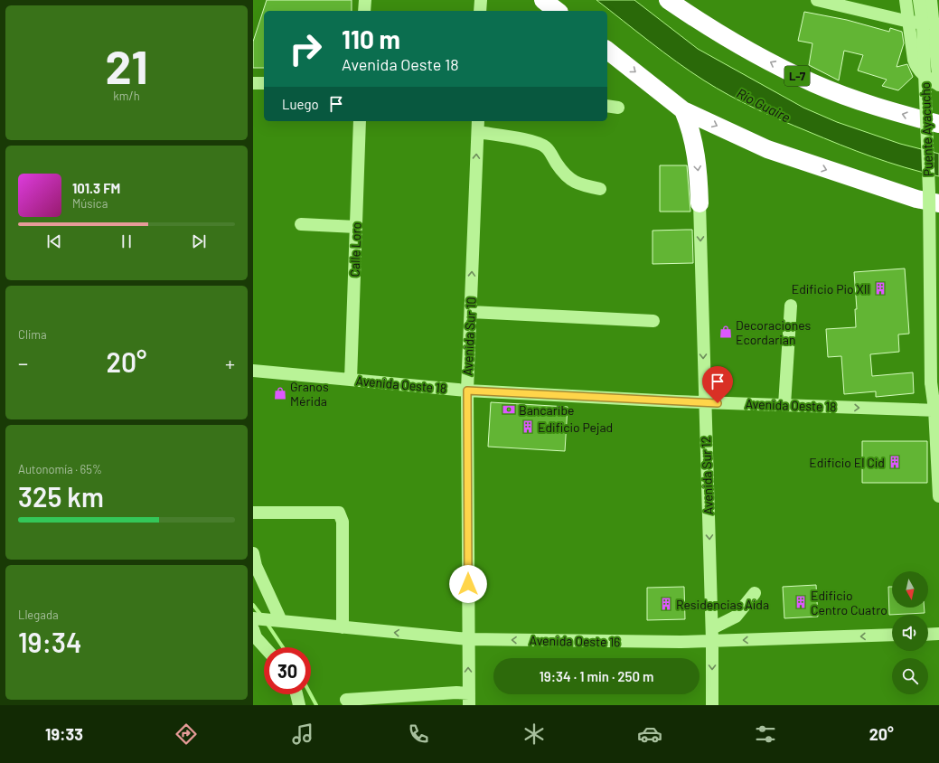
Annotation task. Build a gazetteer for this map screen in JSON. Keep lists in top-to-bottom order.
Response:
{
  "streets": {
    "highway": ["L-7"],
    "street": [
      "Puente Ayacucho",
      "Calle Loro",
      "Avenida Sur 10",
      "Avenida Oeste 18",
      "Avenida Sur 12",
      "Avenida Oeste 16"
    ]
  },
  "crossings": [
    ["Puente Ayacucho", "Avenida Oeste 18"],
    ["Calle Loro", "Avenida Oeste 18"],
    ["Avenida Sur 10", "Avenida Oeste 18"],
    ["Avenida Sur 10", "Avenida Oeste 16"],
    ["Avenida Oeste 18", "Avenida Sur 12"],
    ["Avenida Sur 12", "Avenida Oeste 16"]
  ],
  "one_way": ["Avenida Sur 10", "Avenida Sur 12", "Avenida Oeste 16"],
  "water": ["Río Guaire"],
  "places": {
    "building": [
      "Edificio Pio XII",
      "Edificio Pejad",
      "Edificio El Cid",
      "Edificio Centro Cuatro",
      "Residencias Aida"
    ],
    "shop": ["Decoraciones Ecordarian", "Granos Mérida"],
    "bank": ["Bancaribe"]
  },
  "north": "bottom",
  "page": {
    "tile": [
      ["21", "km/h"],
      "Clima",
      ["Autonomía · 65%", "325 km"],
      ["Llegada", "19:34"]
    ],
    "turn": ["110 m", "Avenida Oeste 18"],
    "then": "Luego",
    "song": ["101.3 FM", "Música"],
    "heat": ["−", "20°", "+"],
    "limit": "30",
    "trip": "19:34 · 1 min · 250 m",
    "tabs": ["19:33", "20°"]
  }
}
